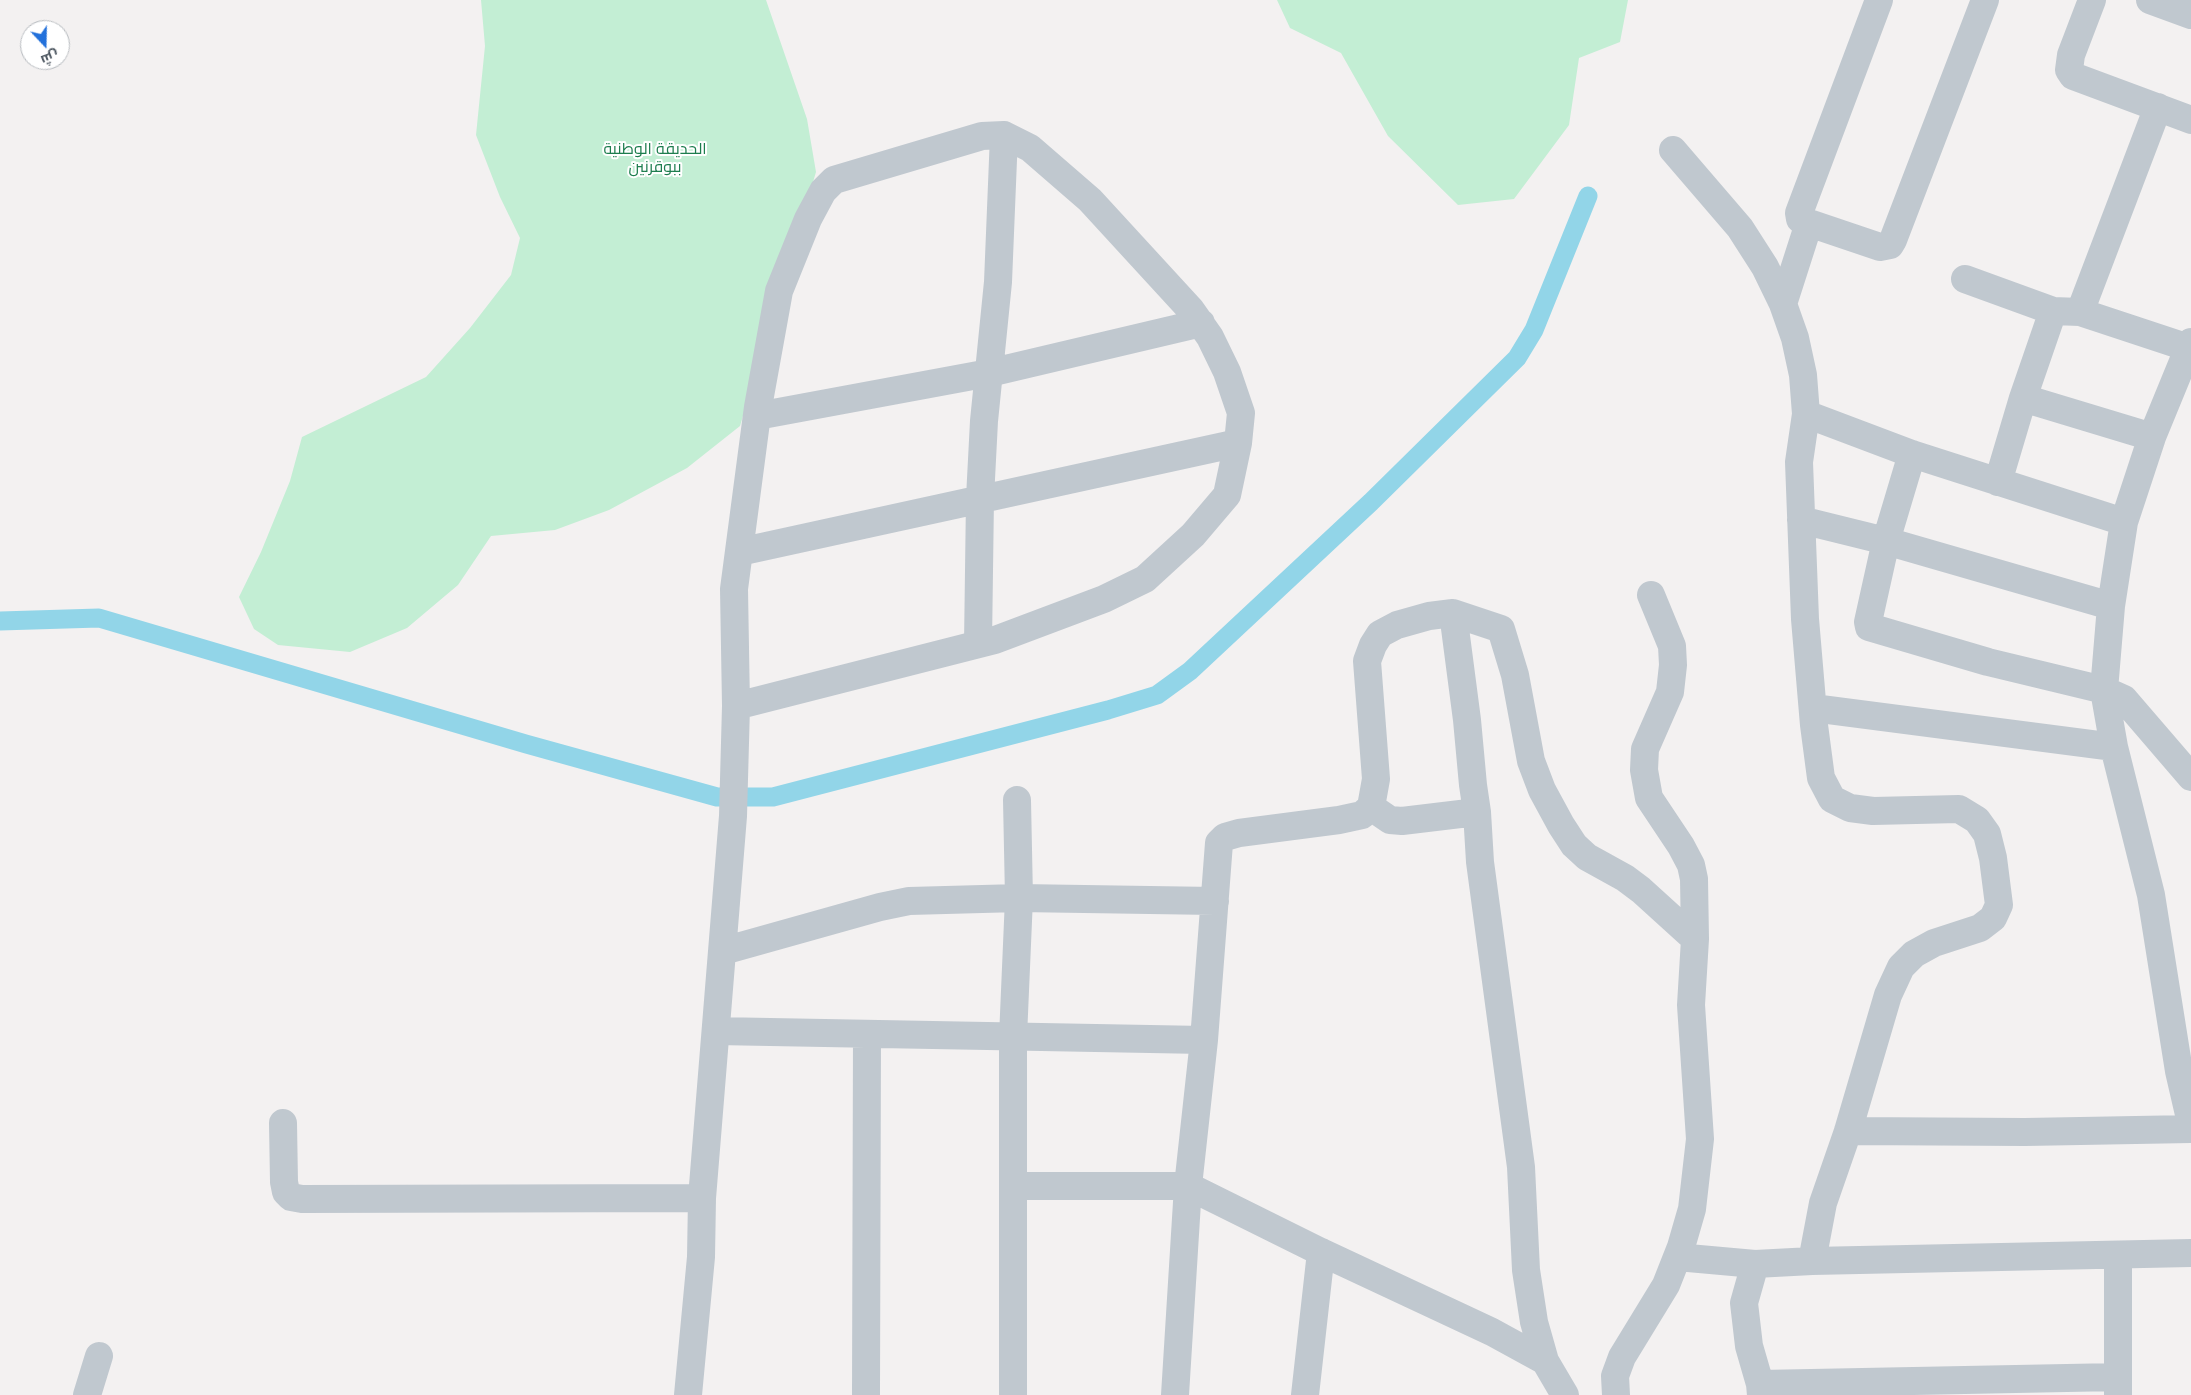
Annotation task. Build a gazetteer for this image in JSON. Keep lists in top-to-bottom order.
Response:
{
  "parks": ["الحديقة الوطنية ببوقرنين"],
  "north": "bottom"
}
